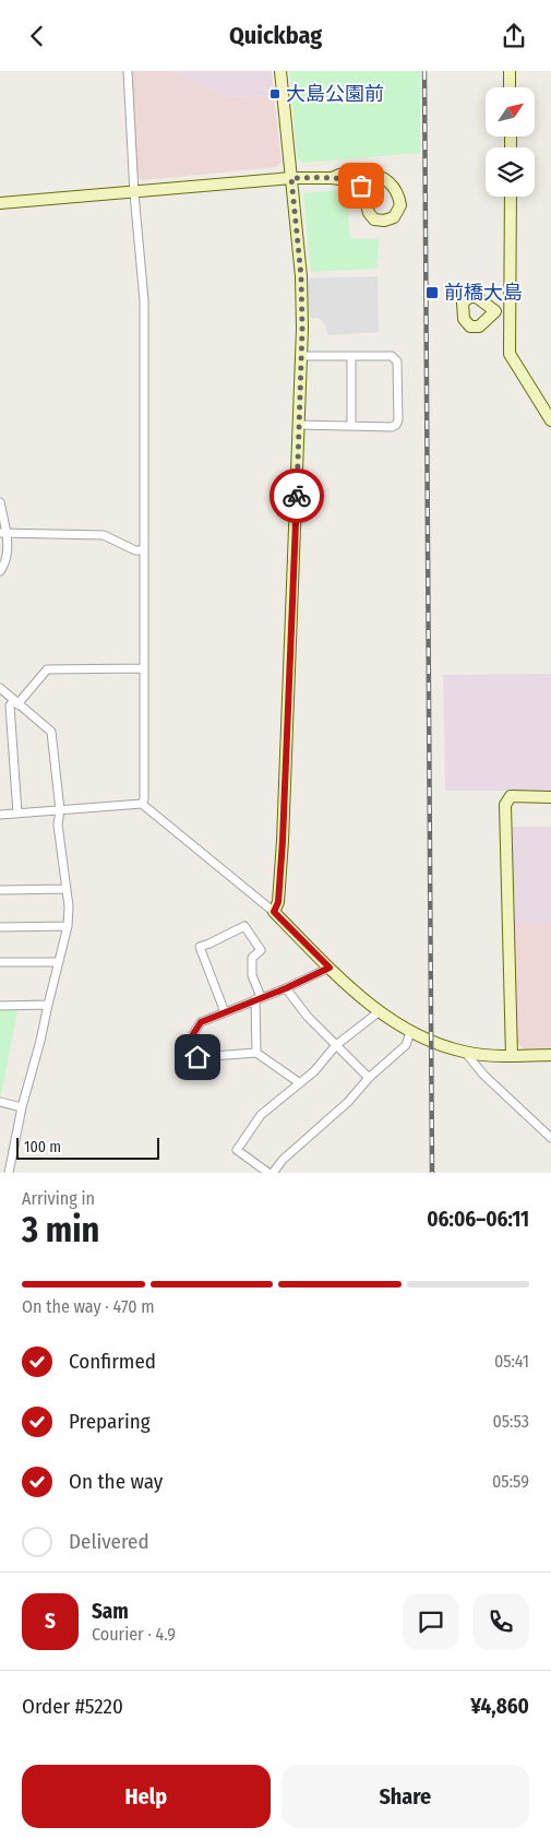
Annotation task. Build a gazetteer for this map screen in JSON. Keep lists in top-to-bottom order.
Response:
{
  "places": {
    "transit": ["大島公園前", "前橋大島"]
  },
  "scale_bar": "100 m",
  "north": "top right",
  "page": {
    "header": "Quickbag",
    "scale": "100 m",
    "heading": ["3 min", "Arriving in", "06:06–06:11"],
    "panel": [
      "Sam",
      "Courier · 4.9",
      "Order #5220",
      "¥4,860"
    ],
    "bar": "On the way · 470 m",
    "list": [
      ["Confirmed", "05:41"],
      ["Preparing", "05:53"],
      ["On the way", "05:59"],
      "Delivered"
    ],
    "round": "S",
    "buttons": ["Help", "Share"]
  }
}
